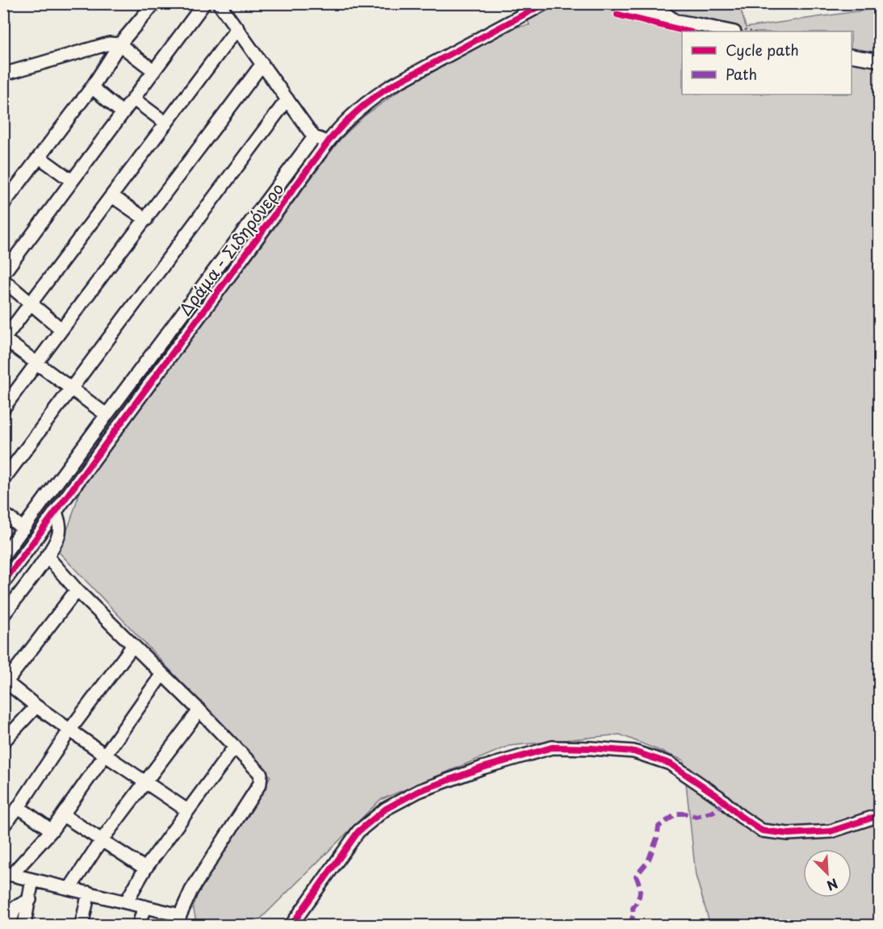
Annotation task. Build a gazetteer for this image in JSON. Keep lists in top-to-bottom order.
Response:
{
  "streets": {
    "street": ["Δράμα - Σιδηρόνερο"]
  },
  "legend": ["Cycle path", "Path"],
  "north": "bottom right"
}
